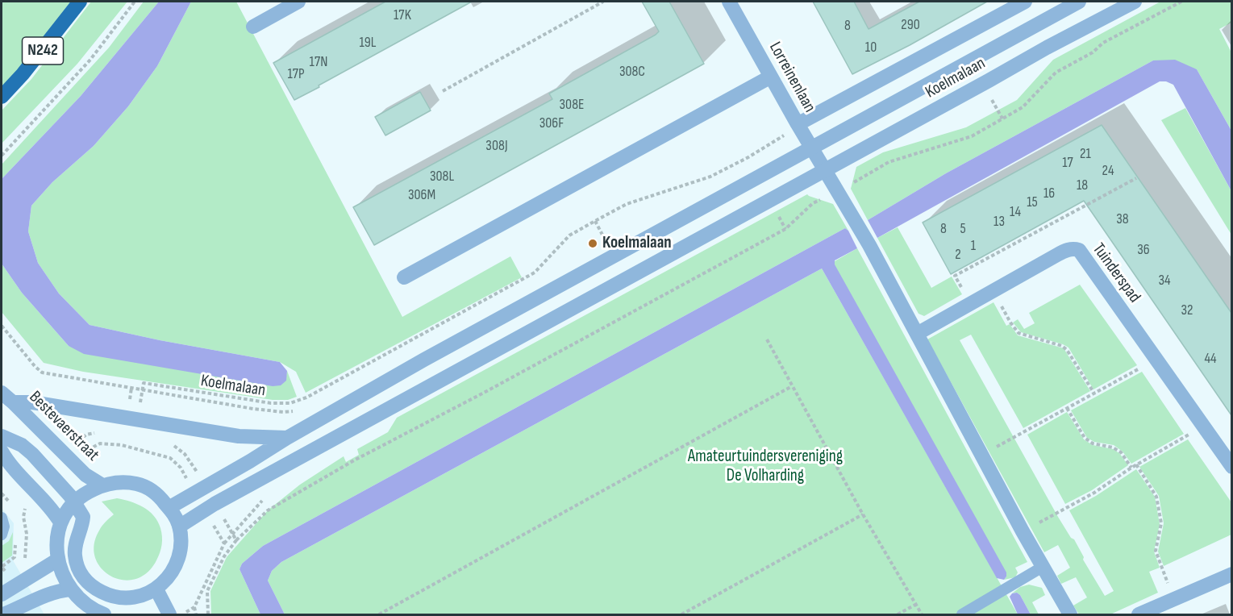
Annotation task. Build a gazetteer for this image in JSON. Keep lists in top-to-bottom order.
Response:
{
  "streets": {
    "highway": ["N242"],
    "street": [
      "Lorreinenlaan",
      "Koelmalaan",
      "Tuinderspad",
      "Bestevaerstraat"
    ]
  },
  "crossings": [
    ["Lorreinenlaan", "Koelmalaan"],
    ["Koelmalaan", "Bestevaerstraat"]
  ],
  "parks": ["Amateurtuindersvereniging De Volharding"],
  "places": ["Koelmalaan"],
  "house_numbers": [
    "17K",
    "290",
    "8",
    "19L",
    "10",
    "17N",
    "308C",
    "17P",
    "308E",
    "306F",
    "308J",
    "21",
    "17",
    "24",
    "308L",
    "18",
    "16",
    "306M",
    "15",
    "14",
    "38",
    "13",
    "8",
    "5",
    "1",
    "36",
    "2",
    "34",
    "32",
    "44"
  ]
}
